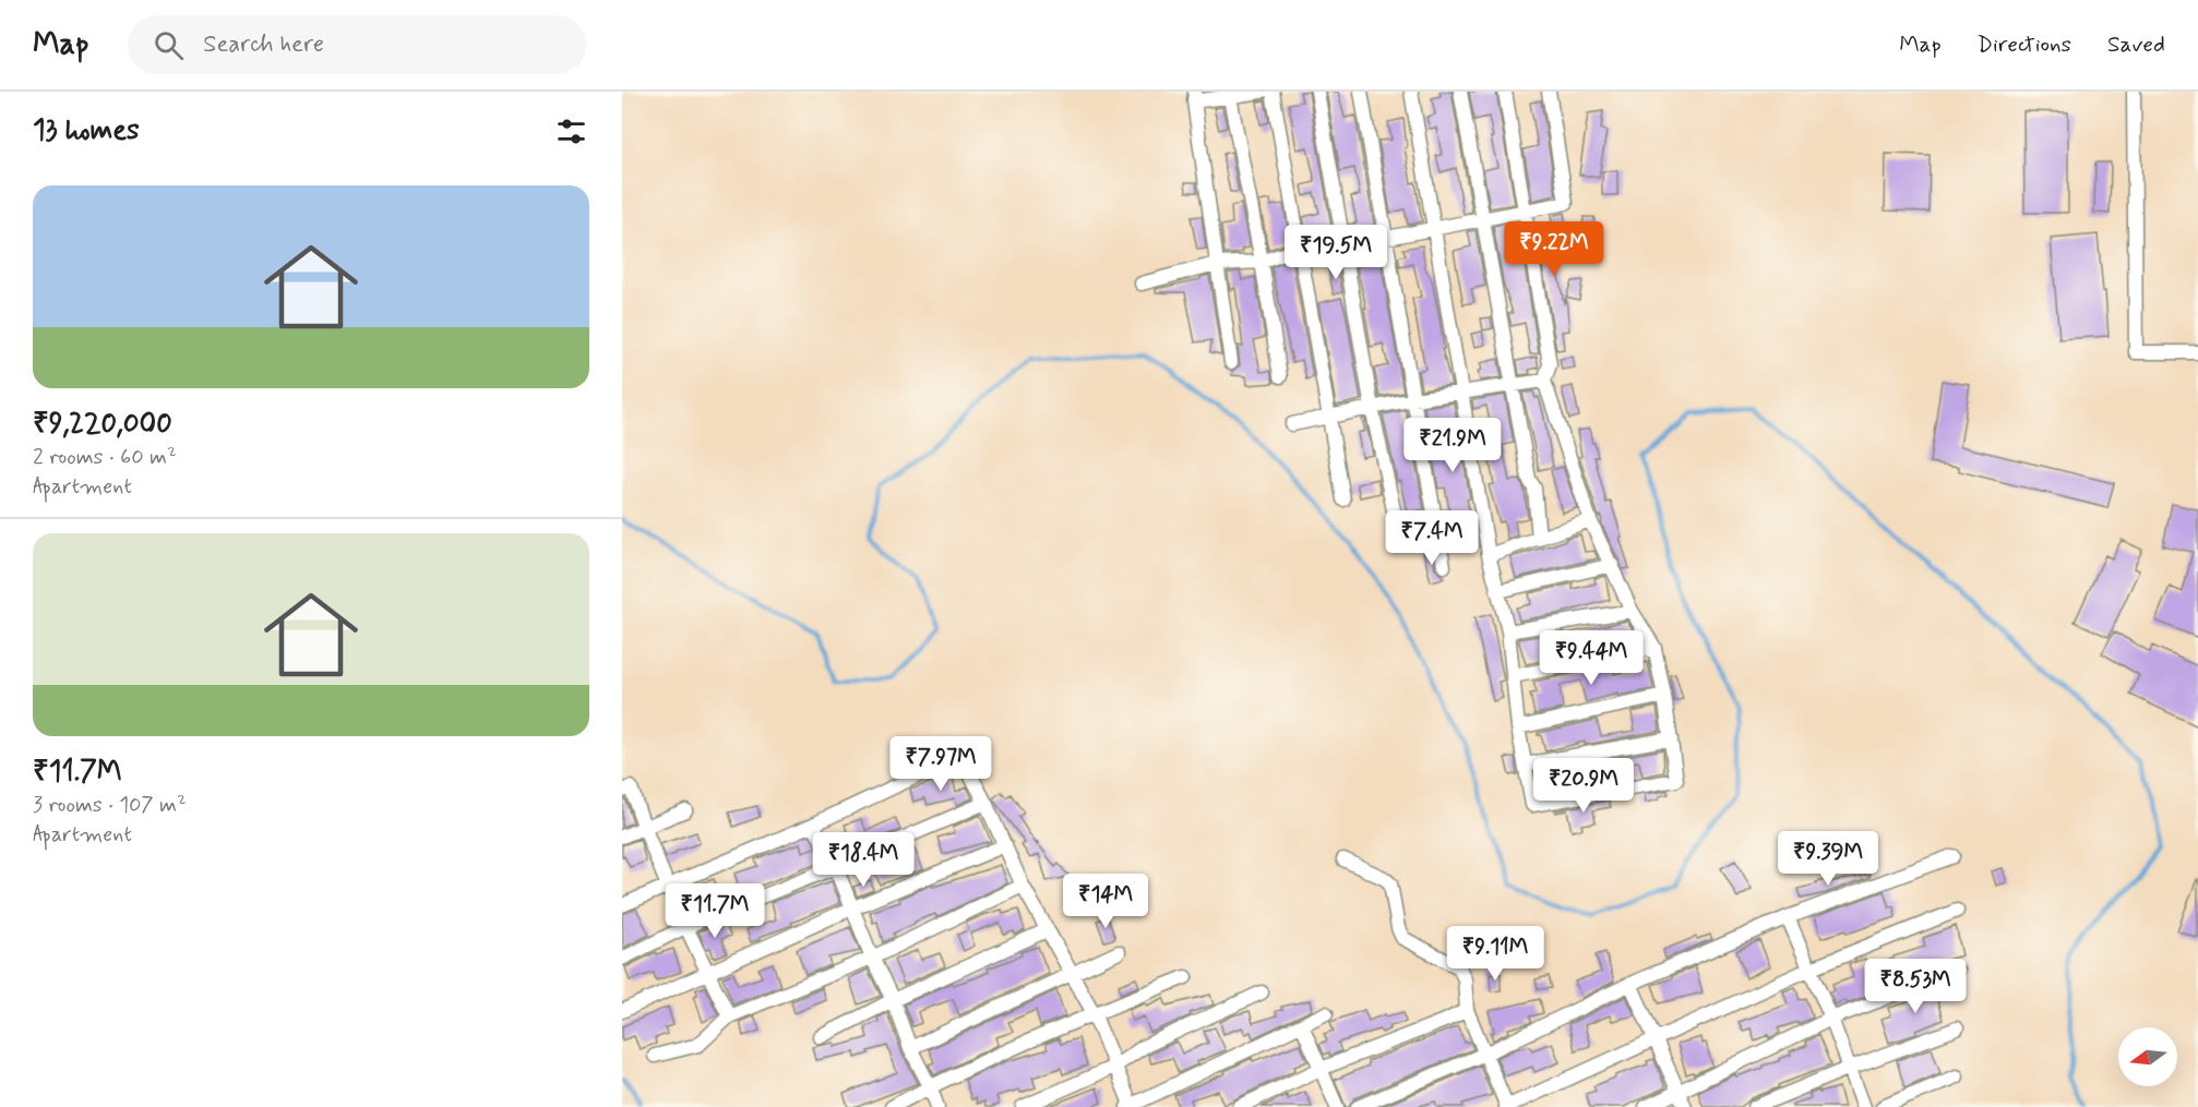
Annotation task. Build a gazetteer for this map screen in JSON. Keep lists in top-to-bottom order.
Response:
{
  "north": "left",
  "page": {
    "header": "Map",
    "search": "Search here",
    "nav": ["Map", "Directions", "Saved"],
    "heading": "13 homes",
    "list": [
      {
        "name": "₹9,220,000",
        "note": "2 rooms · 60 m² · Apartment"
      },
      {
        "name": "₹11.7M",
        "note": "3 rooms · 107 m² · Apartment"
      }
    ],
    "price": [
      "₹9.22M",
      "₹19.5M",
      "₹21.9M",
      "₹7.4M",
      "₹9.44M",
      "₹7.97M",
      "₹20.9M",
      "₹9.39M",
      "₹18.4M",
      "₹14M",
      "₹11.7M",
      "₹9.11M",
      "₹8.53M"
    ]
  }
}
